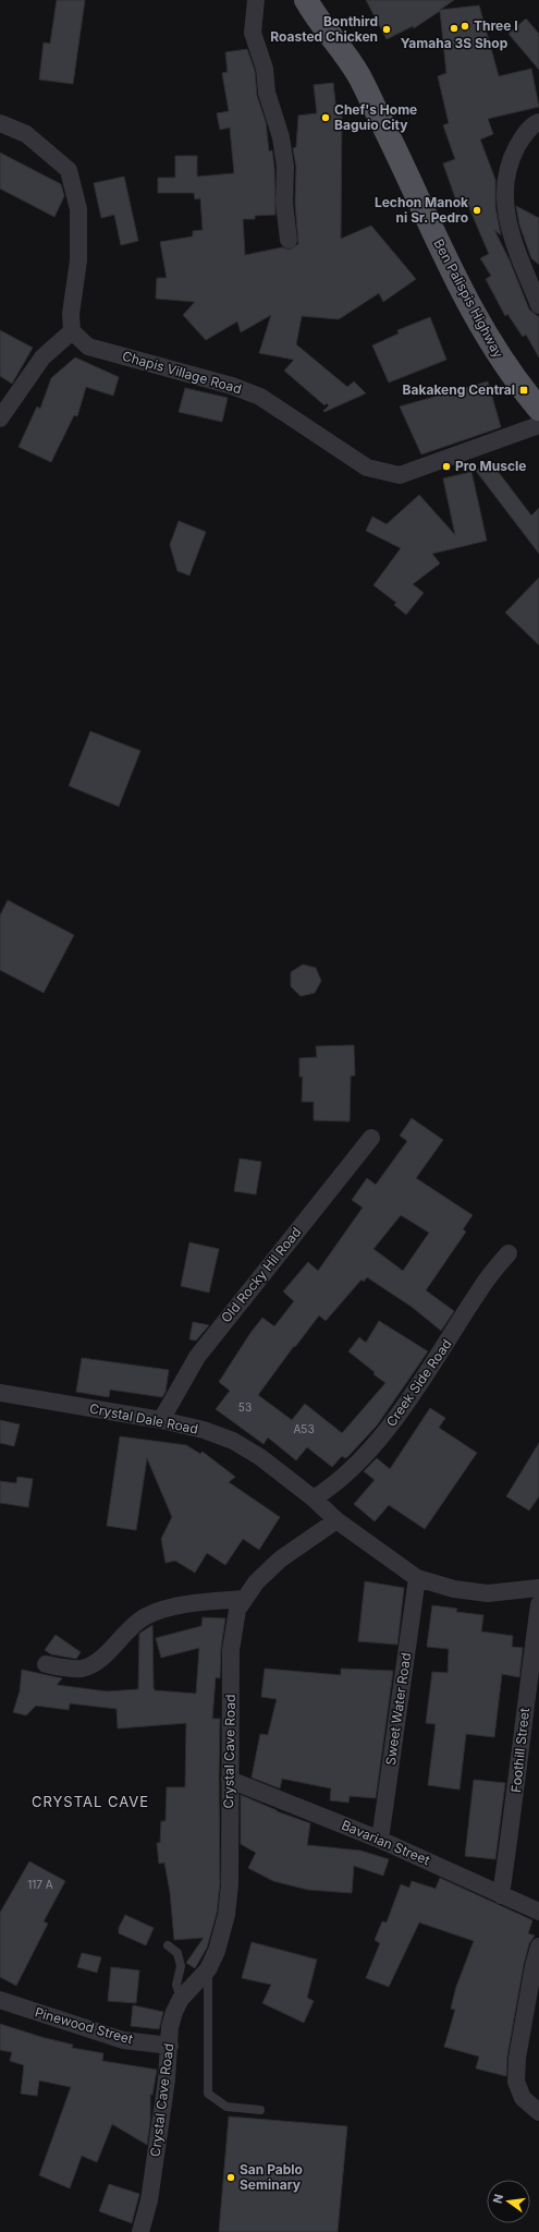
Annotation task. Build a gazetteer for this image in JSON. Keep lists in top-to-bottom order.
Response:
{
  "streets": {
    "main road": ["Ben Palispis Highway"],
    "street": [
      "Chapis Village Road",
      "Old Rocky Hil Road",
      "Creek Side Road",
      "Crystal Dale Road",
      "Sweet Water Road",
      "Foothill Street",
      "Crystal Cave Road",
      "Bavarian Street",
      "Pinewood Street"
    ]
  },
  "crossings": [
    ["Old Rocky Hil Road", "Crystal Dale Road"],
    ["Creek Side Road", "Crystal Dale Road"],
    ["Crystal Dale Road", "Crystal Cave Road"],
    ["Sweet Water Road", "Bavarian Street"],
    ["Foothill Street", "Bavarian Street"],
    ["Crystal Cave Road", "Bavarian Street"],
    ["Crystal Cave Road", "Pinewood Street"]
  ],
  "districts": ["CRYSTAL CAVE"],
  "places": {
    "other": [
      "Three I",
      "Yamaha 3S Shop",
      "Bonthird Roasted Chicken",
      "Chef's Home Baguio City",
      "Lechon Manok ni Sr. Pedro",
      "Pro Muscle",
      "San Pablo Seminary"
    ],
    "transit": ["Bakakeng Central"]
  },
  "house_numbers": ["53", "A53", "117 A"],
  "north": "left"
}
